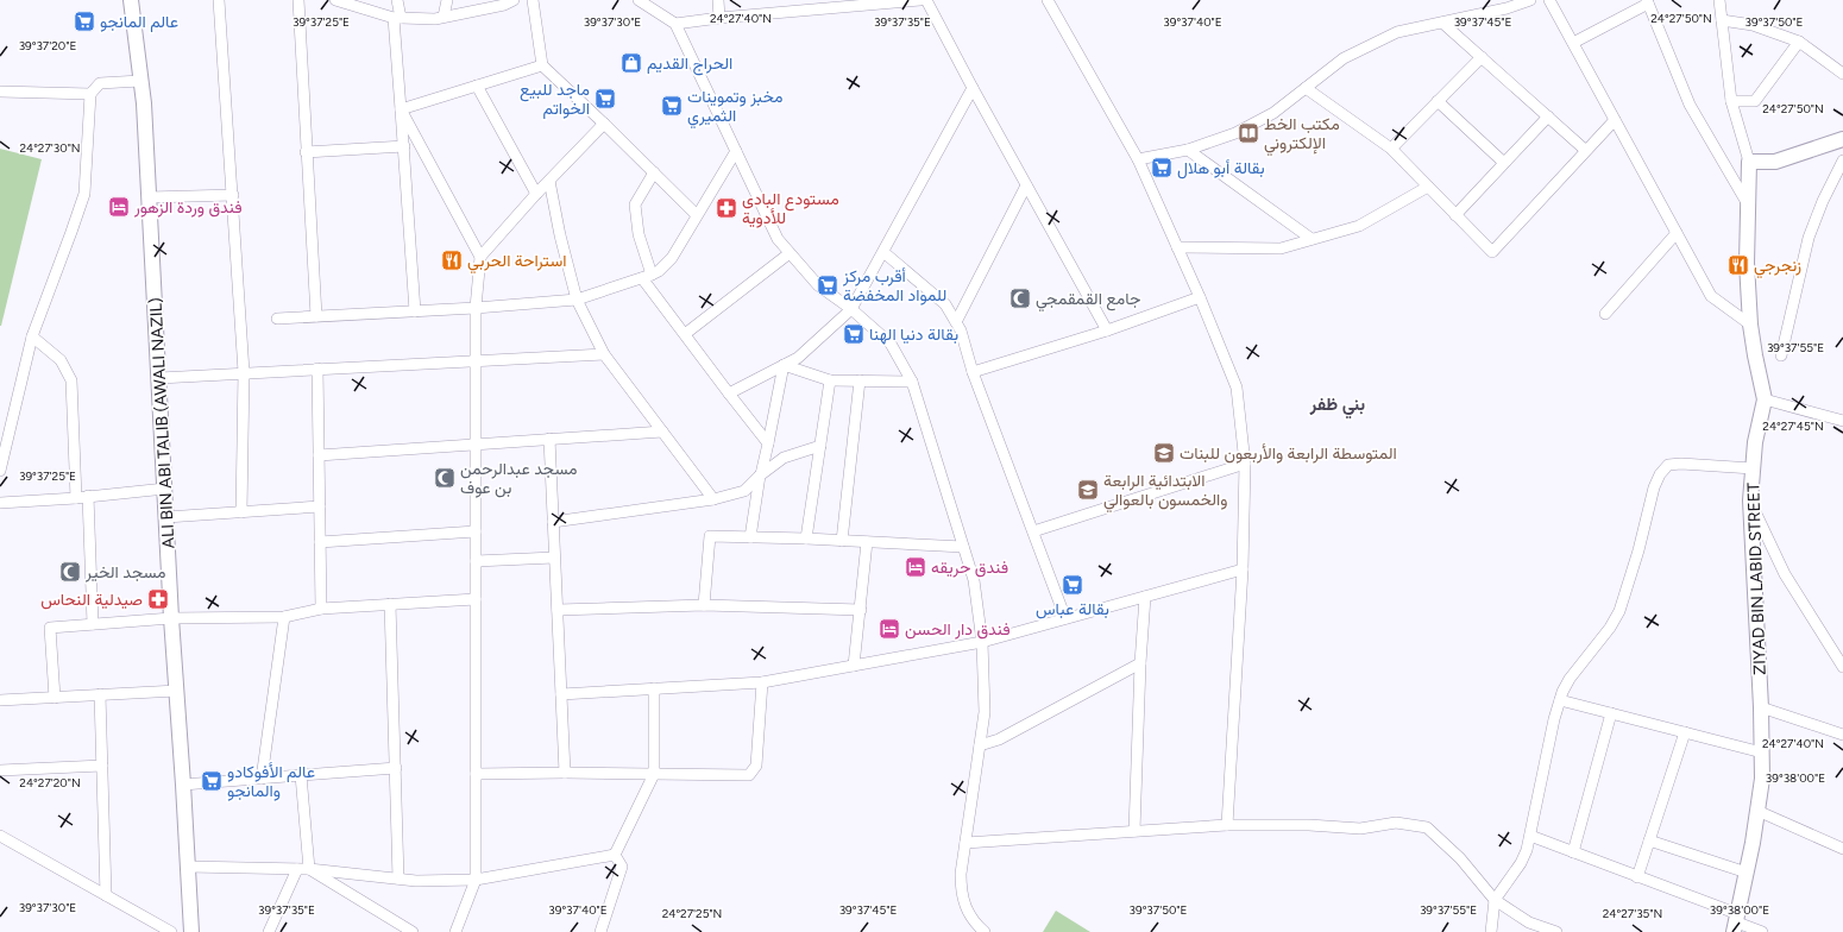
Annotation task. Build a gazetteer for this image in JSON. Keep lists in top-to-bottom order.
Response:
{
  "streets": {
    "main road": ["ALI BIN ABI TALIB (AWALI NAZIL)", "ZIYAD BIN LABID STREET"]
  },
  "districts": ["بني ظفر"],
  "places": {
    "supermarket": [
      "عالم المانجو",
      "ماجد للبيع الخواتم",
      "مخبز وتموينات الثميري",
      "بقالة أبو هلال",
      "أقرب مركز للمواد المخفضة",
      "بقالة دنيا الهنا",
      "بقالة عباس",
      "عالم الأفوكادو والمانجو"
    ],
    "shop": ["الحراج القديم"],
    "library": ["مكتب الخط الإلكتروني"],
    "hotel": ["فندق وردة الزهور", "فندق حريقه", "فندق دار الحسن"],
    "pharmacy": ["مستودع البادى للأدوية", "صيدلية النحاس"],
    "restaurant": ["استراحة الحربي", "زنجرجي"],
    "mosque": ["جامع القمقمجي", "مسجد عبدالرحمن بن عوف", "مسجد الخير"],
    "school or university": ["المتوسطة الرابعة والأربعون للبنات", "الابتدائية الرابعة والخمسون بالعوالي"]
  },
  "coordinates": [
    "24°27'40\"N",
    "24°27'50\"N",
    "39°37'25\"E",
    "39°37'30\"E",
    "39°37'35\"E",
    "39°37'40\"E",
    "39°37'50\"E",
    "39°37'45\"E",
    "39°37'20\"E",
    "24°27'30\"N",
    "39°37'55\"E",
    "24°27'45\"N",
    "39°38'00\"E",
    "24°27'20\"N",
    "24°27'25\"N",
    "24°27'35\"N"
  ]
}
